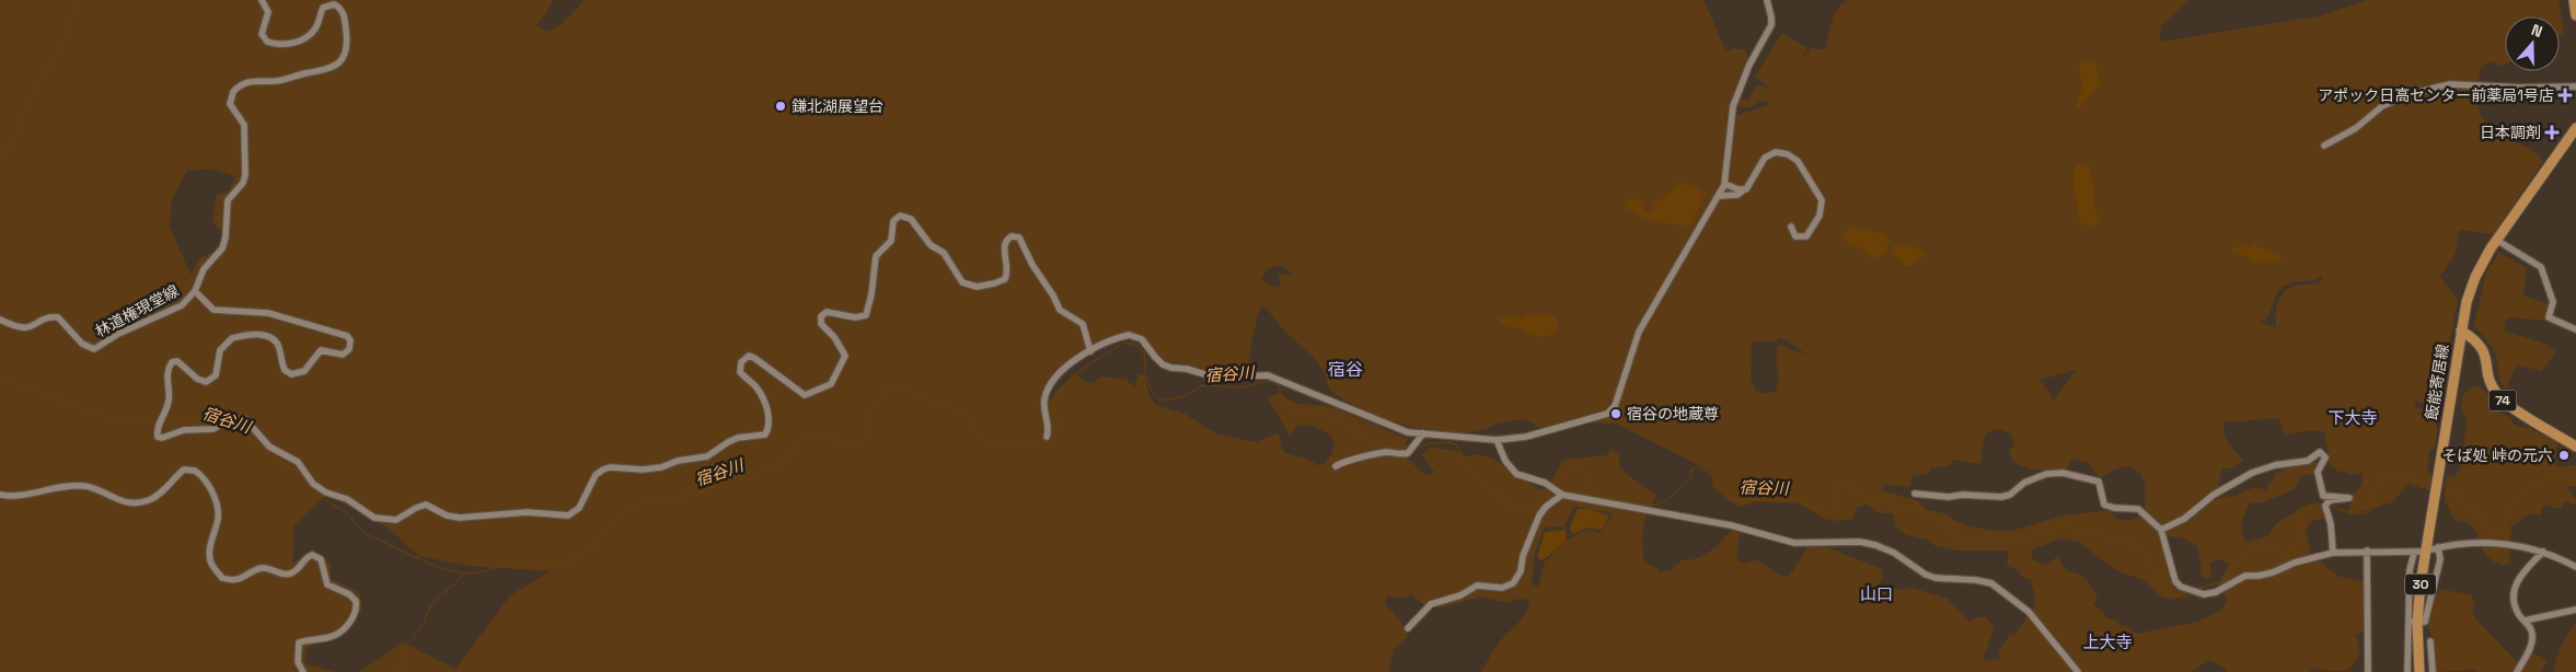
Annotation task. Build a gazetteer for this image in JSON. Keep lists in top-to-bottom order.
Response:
{
  "streets": {
    "main road": ["飯能寄居線", "74", "30"],
    "street": ["林道権現堂線"]
  },
  "crossings": [
    ["飯能寄居線", "74"]
  ],
  "districts": [
    "宿谷",
    "下大寺",
    "山口",
    "上大寺"
  ],
  "water": ["宿谷川"],
  "places": {
    "health": ["アポック日高センター前薬局1号店", "日本調剤"],
    "other": ["鎌北湖展望台", "宿谷の地蔵尊", "そば処 峠の元六"]
  },
  "north": "top"
}
